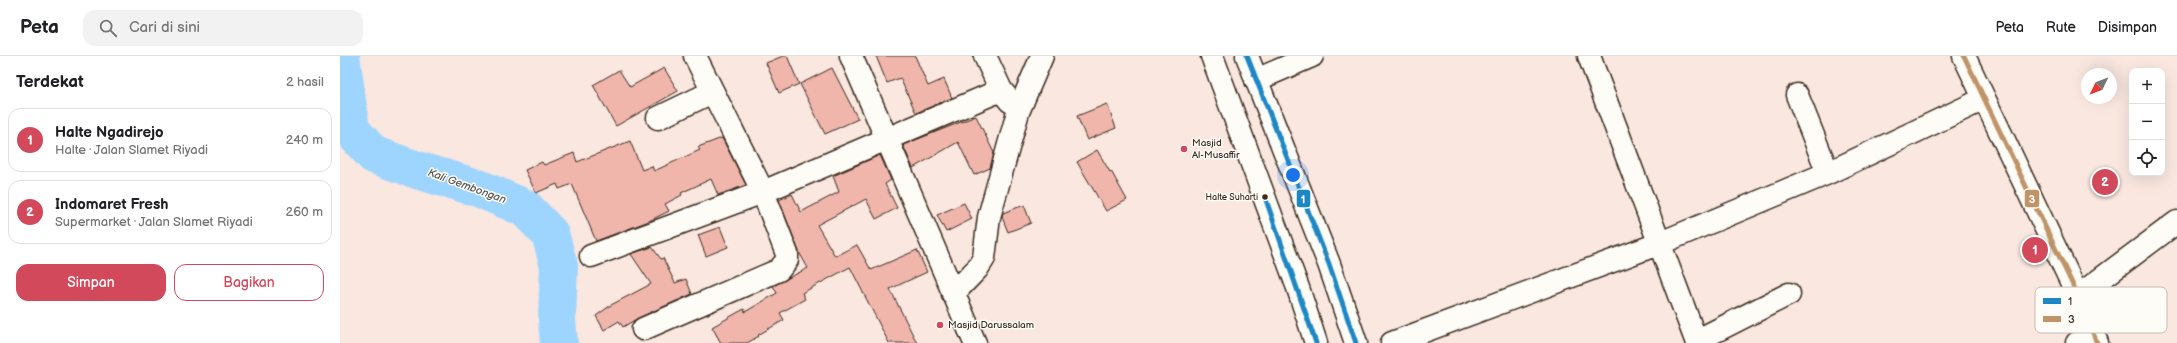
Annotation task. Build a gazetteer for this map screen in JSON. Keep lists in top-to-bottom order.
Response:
{
  "water": ["Kali Gembongan"],
  "places": ["Masjid Al-Musaffir", "Halte Suharti", "Masjid Darussalam"],
  "lines": ["transit line 1", "transit line 3"],
  "legend": ["1", "3"],
  "north": "bottom left",
  "page": {
    "header": "Peta",
    "search": "Cari di sini",
    "nav": ["Peta", "Rute", "Disimpan"],
    "heading": ["Terdekat", "2 hasil"],
    "map_buttons": ["+", "−"],
    "list": [
      {
        "mark": "1",
        "name": "Halte Ngadirejo",
        "note": "Halte · Jalan Slamet Riyadi",
        "value": "240 m"
      },
      {
        "mark": "2",
        "name": "Indomaret Fresh",
        "note": "Supermarket · Jalan Slamet Riyadi",
        "value": "260 m"
      }
    ],
    "pins": ["2", "1"],
    "buttons": ["Simpan", "Bagikan"]
  }
}
